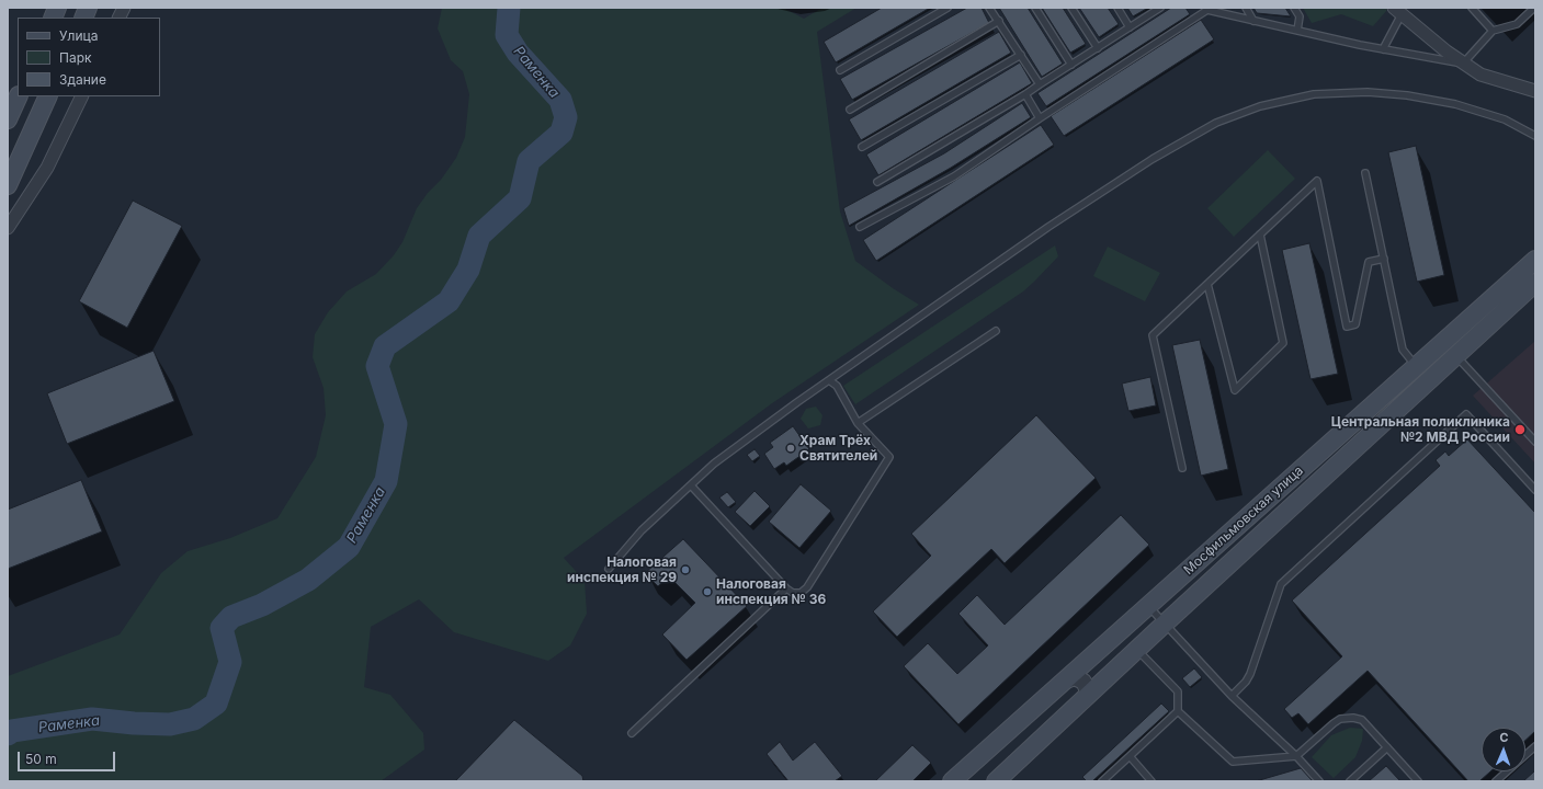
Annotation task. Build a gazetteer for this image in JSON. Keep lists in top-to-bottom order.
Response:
{
  "streets": {
    "main road": ["Мосфильмовская улица"]
  },
  "water": ["Раменка"],
  "places": [
    "Центральная поликлиника №2 МВД России",
    "Храм Трёх Святителей",
    "Налоговая инспекция № 29",
    "Налоговая инспекция № 36"
  ],
  "legend": ["Улица", "Парк", "Здание"],
  "scale_bar": "50 m",
  "north": "top"
}
